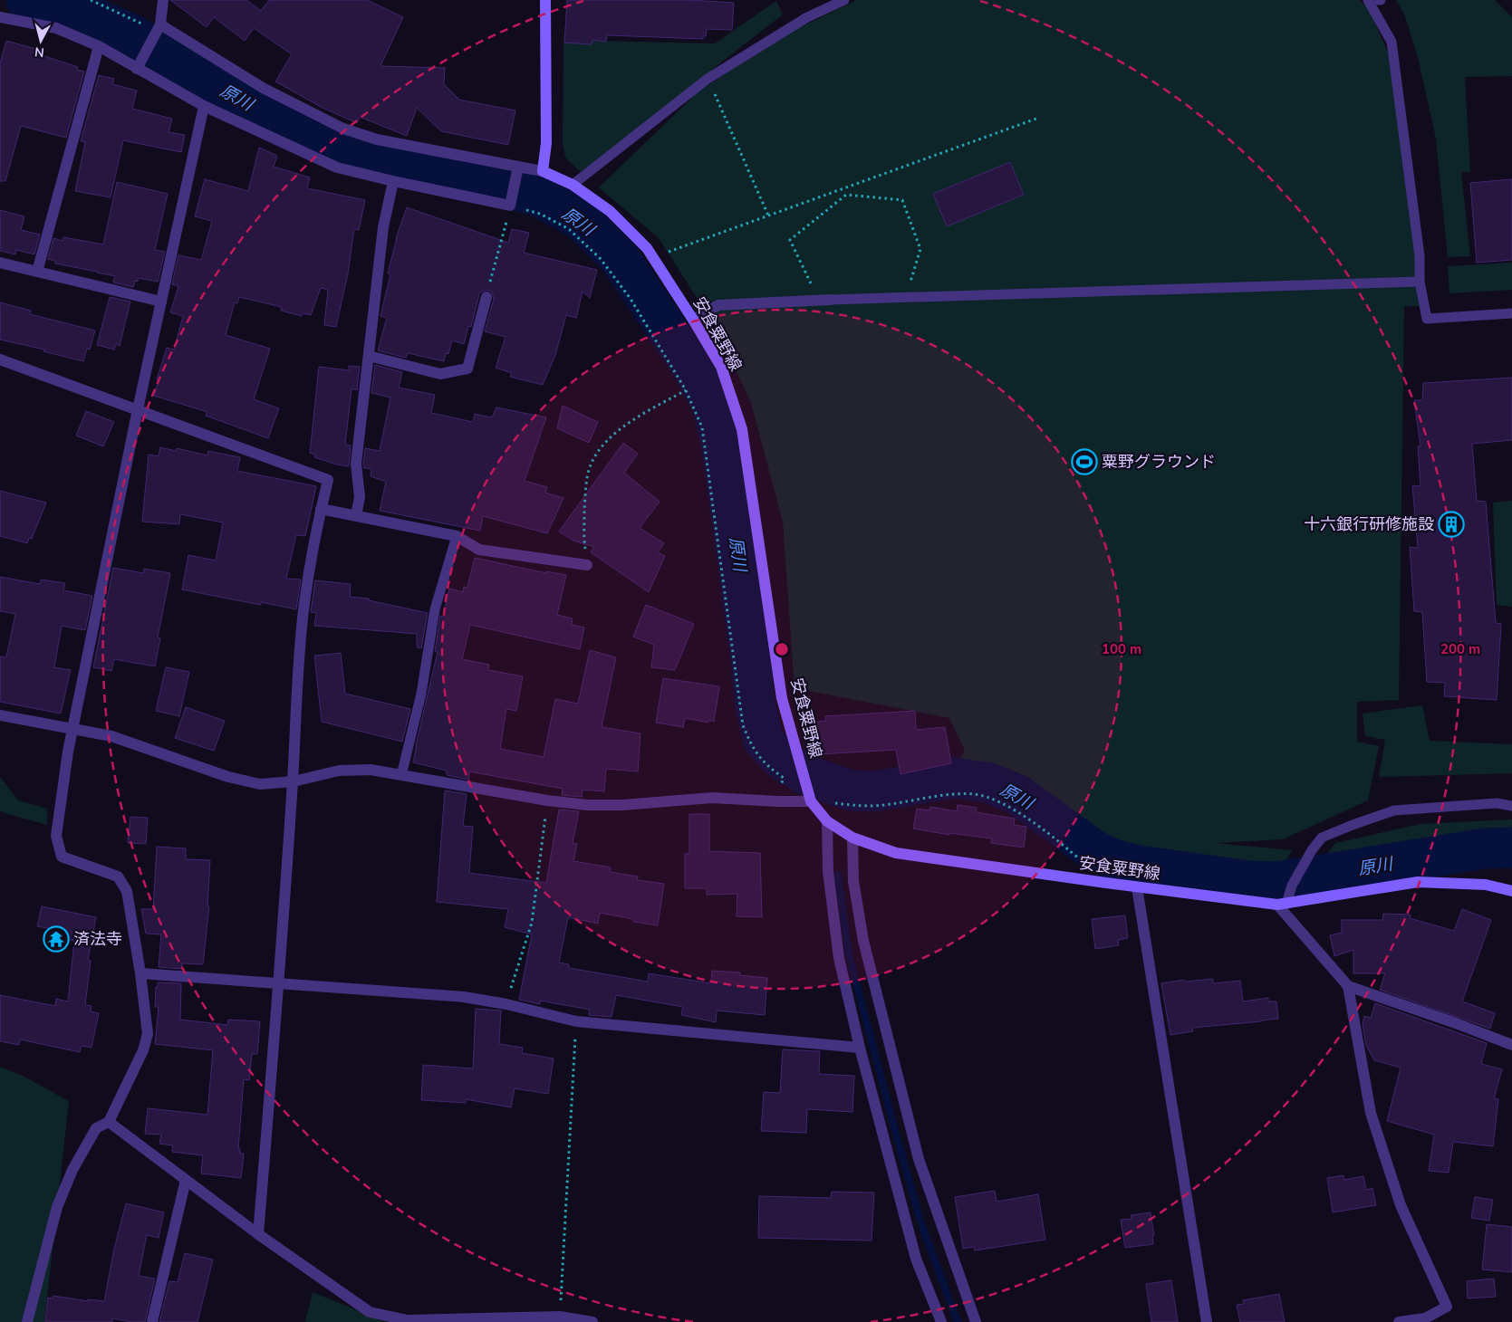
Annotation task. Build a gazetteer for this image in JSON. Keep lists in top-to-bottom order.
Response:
{
  "streets": {
    "main road": ["安食粟野線"]
  },
  "water": ["原川"],
  "places": {
    "sports": ["粟野グラウンド"],
    "building": ["十六銀行研修施設"],
    "temple": ["済法寺"]
  },
  "north": "bottom",
  "rings": ["100 m", "200 m"]
}
